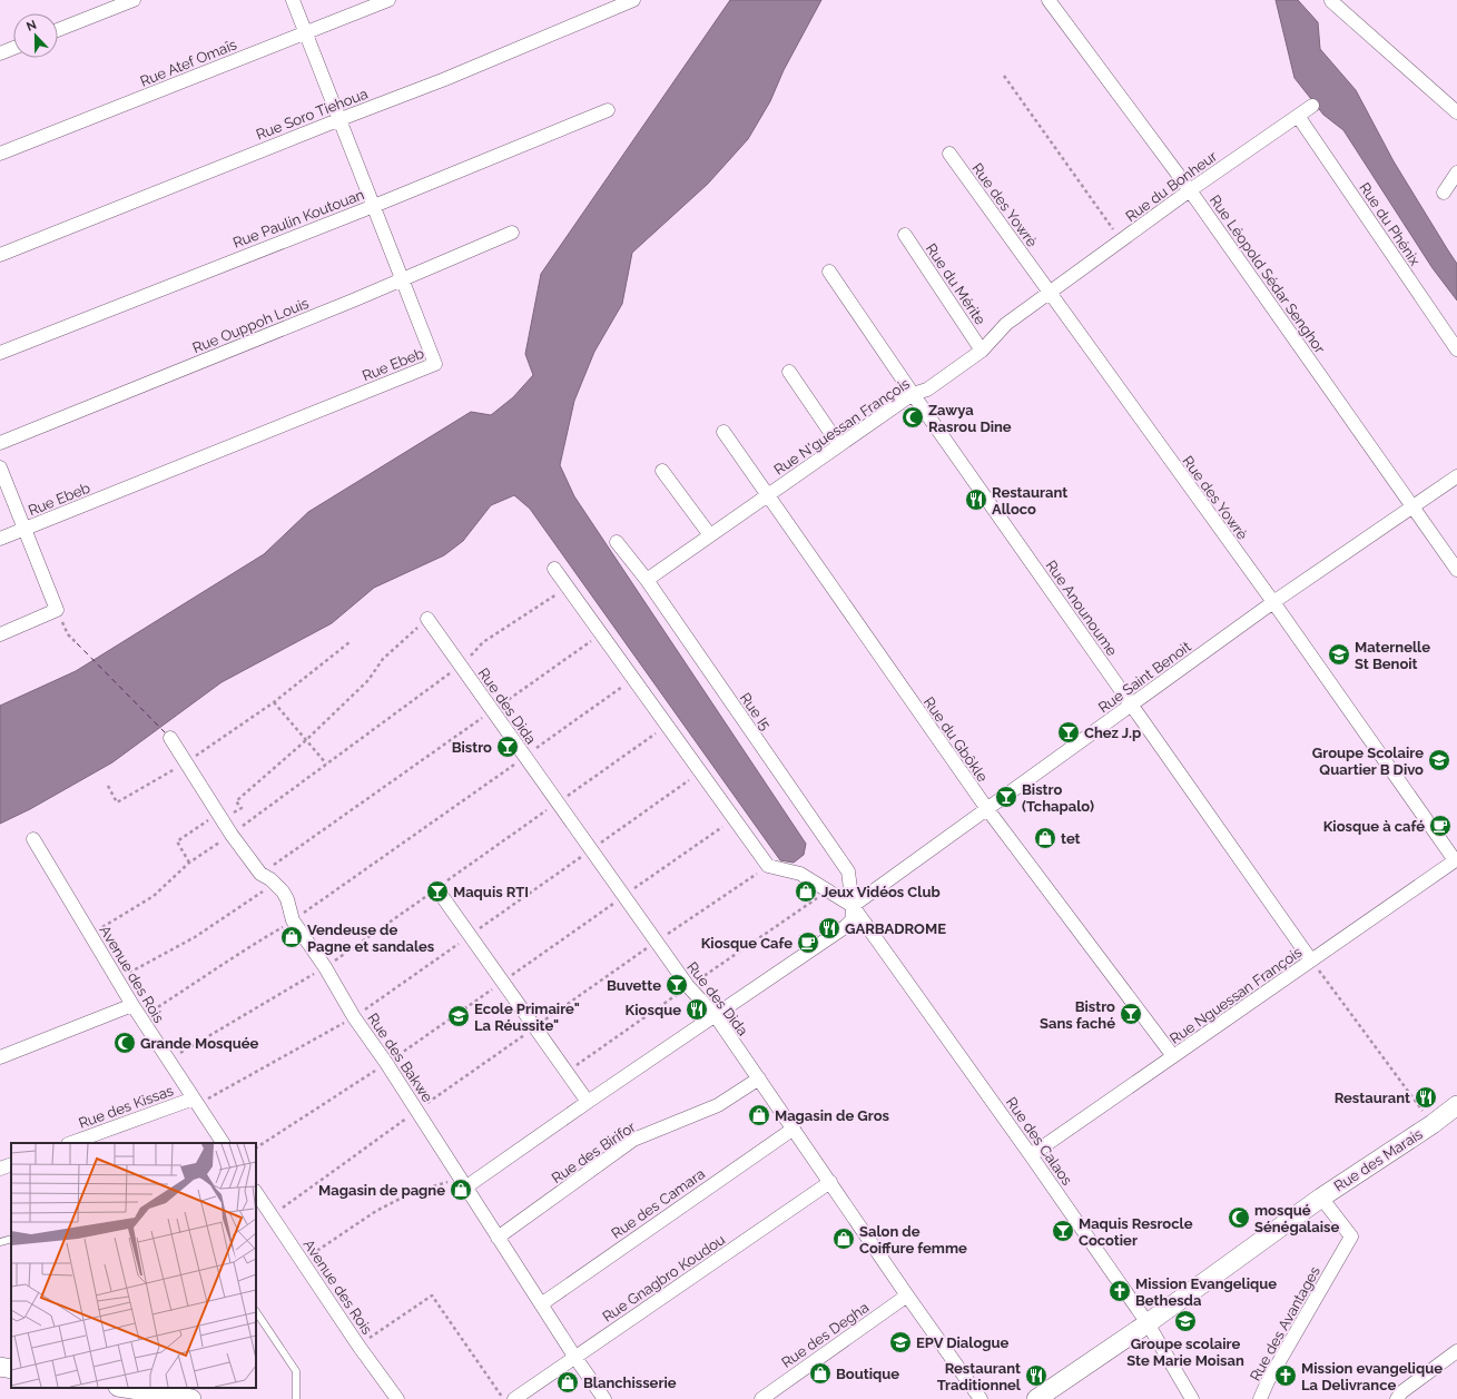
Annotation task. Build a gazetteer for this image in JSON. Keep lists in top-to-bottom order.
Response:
{
  "streets": {
    "street": [
      "Rue Atef Omaîs",
      "Rue Soro Tiehoua",
      "Rue du Bonheur",
      "Rue des Yowrè",
      "Rue Paulin Koutouan",
      "Rue du Phénix",
      "Rue Léopold Sédar Senghor",
      "Rue du Mérite",
      "Rue Ouppoh Louis",
      "Rue Ebeb",
      "Rue N'guessan François",
      "Rue Anounoume",
      "Rue Saint Benoit",
      "Rue des Dida",
      "Rue I5",
      "Rue du Gbôkle",
      "Avenue des Rois",
      "Rue Nguessan François",
      "Rue des Bakwe",
      "Rue des Kissas",
      "Rue des Calaos",
      "Rue des Birifor",
      "Rue des Marais",
      "Rue des Camara",
      "Rue Gnagbro Koudou",
      "Rue des Avantages",
      "Rue des Degha"
    ]
  },
  "crossings": [
    ["Rue Atef Omaîs", "Rue Ebeb"],
    ["Rue Soro Tiehoua", "Rue Ebeb"],
    ["Rue du Bonheur", "Rue des Yowrè"],
    ["Rue du Bonheur", "Rue du Phénix"],
    ["Rue du Bonheur", "Rue Léopold Sédar Senghor"],
    ["Rue du Bonheur", "Rue N'guessan François"],
    ["Rue des Yowrè", "Rue N'guessan François"],
    ["Rue des Yowrè", "Rue Saint Benoit"],
    ["Rue des Yowrè", "Rue Nguessan François"],
    ["Rue Paulin Koutouan", "Rue Ebeb"],
    ["Rue Léopold Sédar Senghor", "Rue Saint Benoit"],
    ["Rue du Mérite", "Rue N'guessan François"],
    ["Rue Ouppoh Louis", "Rue Ebeb"],
    ["Rue N'guessan François", "Rue Anounoume"],
    ["Rue N'guessan François", "Rue I5"],
    ["Rue N'guessan François", "Rue du Gbôkle"],
    ["Rue Anounoume", "Rue Saint Benoit"],
    ["Rue Anounoume", "Rue Nguessan François"],
    ["Rue Saint Benoit", "Rue I5"],
    ["Rue Saint Benoit", "Rue du Gbôkle"],
    ["Rue Saint Benoit", "Rue des Calaos"],
    ["Rue des Dida", "Rue des Birifor"],
    ["Rue des Dida", "Rue des Camara"],
    ["Rue des Dida", "Rue Gnagbro Koudou"],
    ["Rue des Dida", "Rue des Degha"],
    ["Rue I5", "Rue des Calaos"],
    ["Rue du Gbôkle", "Rue Nguessan François"],
    ["Avenue des Rois", "Rue des Kissas"],
    ["Rue Nguessan François", "Rue des Calaos"],
    ["Rue des Bakwe", "Rue des Birifor"],
    ["Rue des Bakwe", "Rue des Camara"],
    ["Rue des Bakwe", "Rue Gnagbro Koudou"],
    ["Rue des Calaos", "Rue des Marais"],
    ["Rue des Marais", "Rue des Avantages"]
  ],
  "places": {
    "mosque": ["Zawya Rasrou Dine", "Grande Mosquée", "mosqué Sénégalaise"],
    "restaurant": [
      "Restaurant Alloco",
      "GARBADROME",
      "Kiosque",
      "Restaurant",
      "Restaurant Traditionnel"
    ],
    "school or university": [
      "Maternelle St Benoit",
      "Groupe Scolaire Quartier B Divo",
      "Ecole Primaire\" La Réussite\"",
      "Groupe scolaire Ste Marie Moisan",
      "EPV Dialogue"
    ],
    "bar": [
      "Chez J.p",
      "Bistro",
      "Bistro (Tchapalo)",
      "Maquis RTI",
      "Buvette",
      "Bistro Sans faché",
      "Maquis Resrocle Cocotier"
    ],
    "cafe": ["Kiosque à café", "Kiosque Cafe"],
    "shop": [
      "tet",
      "Jeux Vidéos Club",
      "Vendeuse de Pagne et sandales",
      "Magasin de Gros",
      "Magasin de pagne",
      "Salon de Coiffure femme",
      "Boutique",
      "Blanchisserie"
    ],
    "church": ["Mission Evangelique Bethesda", "Mission evangelique La Delivrance"]
  },
  "north": "top"
}
